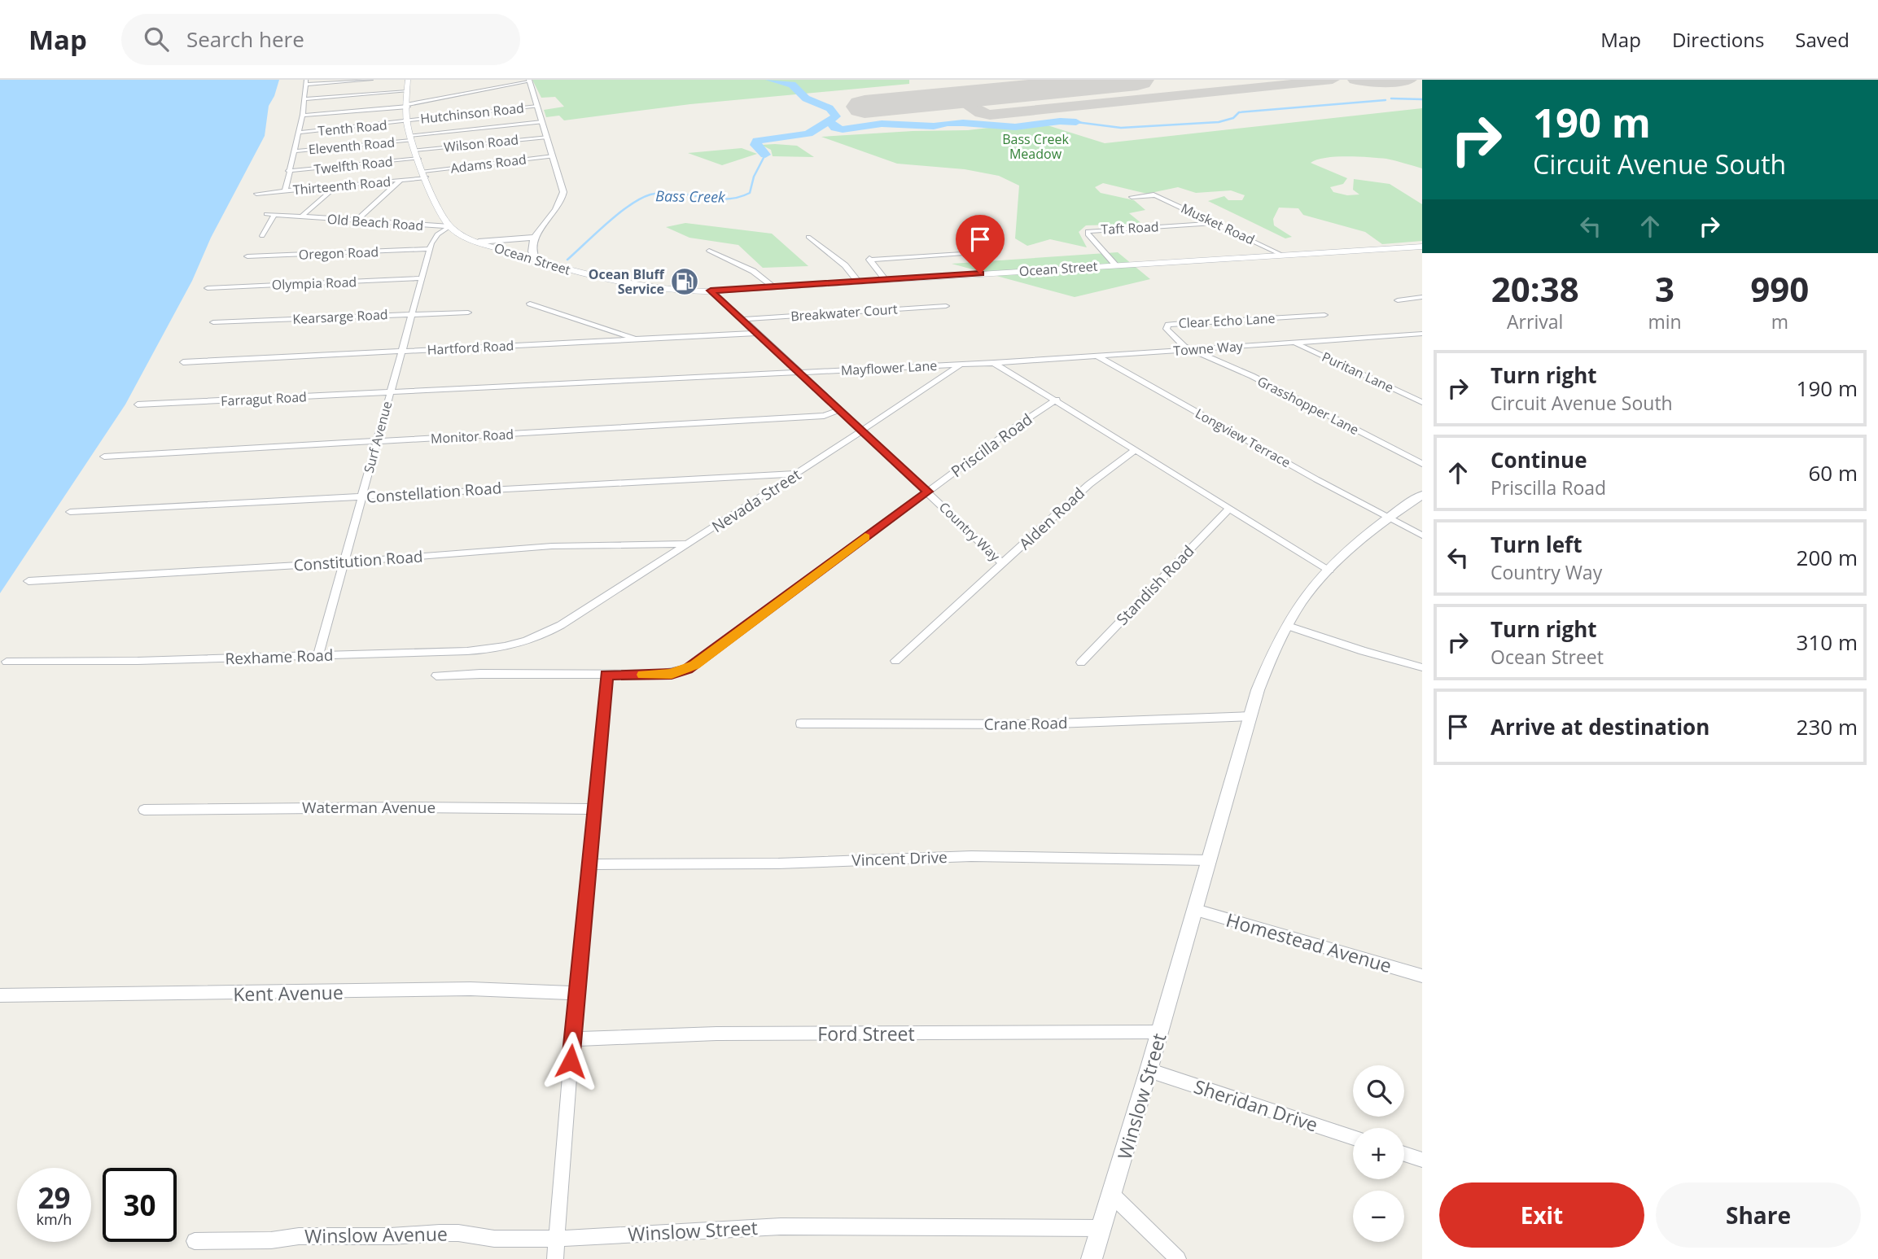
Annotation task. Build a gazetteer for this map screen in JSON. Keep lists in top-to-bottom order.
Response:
{
  "streets": {
    "main road": ["Ocean Street"],
    "street": [
      "Hutchinson Road",
      "Tenth Road",
      "Wilson Road",
      "Eleventh Road",
      "Adams Road",
      "Twelfth Road",
      "Thirteenth Road",
      "Old Beach Road",
      "Musket Road",
      "Taft Road",
      "Oregon Road",
      "Olympia Road",
      "Breakwater Court",
      "Kearsarge Road",
      "Clear Echo Lane",
      "Hartford Road",
      "Towne Way",
      "Mayflower Lane",
      "Puritan Lane",
      "Farragut Road",
      "Grasshopper Lane",
      "Monitor Road",
      "Surf Avenue",
      "Longview Terrace",
      "Priscilla Road",
      "Constellation Road",
      "Nevada Street",
      "Alden Road",
      "Country Way",
      "Constitution Road",
      "Standish Road",
      "Rexhame Road",
      "Crane Road",
      "Waterman Avenue",
      "Vincent Drive",
      "Homestead Avenue",
      "Kent Avenue",
      "Ford Street",
      "Winslow Street",
      "Sheridan Drive",
      "Winslow Avenue"
    ]
  },
  "crossings": [
    ["Hutchinson Road", "Tenth Road"],
    ["Adams Road", "Thirteenth Road"],
    ["Old Beach Road", "Ocean Street"],
    ["Old Beach Road", "Surf Avenue"],
    ["Musket Road", "Taft Road"],
    ["Musket Road", "Ocean Street"],
    ["Taft Road", "Ocean Street"],
    ["Oregon Road", "Surf Avenue"],
    ["Ocean Street", "Surf Avenue"],
    ["Ocean Street", "Country Way"],
    ["Olympia Road", "Surf Avenue"],
    ["Breakwater Court", "Country Way"],
    ["Kearsarge Road", "Surf Avenue"],
    ["Clear Echo Lane", "Towne Way"],
    ["Clear Echo Lane", "Grasshopper Lane"],
    ["Hartford Road", "Surf Avenue"],
    ["Hartford Road", "Country Way"],
    ["Towne Way", "Mayflower Lane"],
    ["Towne Way", "Puritan Lane"],
    ["Towne Way", "Grasshopper Lane"],
    ["Towne Way", "Longview Terrace"],
    ["Mayflower Lane", "Farragut Road"],
    ["Mayflower Lane", "Surf Avenue"],
    ["Mayflower Lane", "Nevada Street"],
    ["Mayflower Lane", "Country Way"],
    ["Farragut Road", "Surf Avenue"],
    ["Monitor Road", "Surf Avenue"],
    ["Monitor Road", "Country Way"],
    ["Surf Avenue", "Constellation Road"],
    ["Surf Avenue", "Constitution Road"],
    ["Surf Avenue", "Rexhame Road"],
    ["Longview Terrace", "Winslow Street"],
    ["Priscilla Road", "Country Way"],
    ["Constellation Road", "Nevada Street"],
    ["Nevada Street", "Country Way"],
    ["Nevada Street", "Constitution Road"],
    ["Nevada Street", "Rexhame Road"],
    ["Alden Road", "Country Way"],
    ["Crane Road", "Winslow Street"],
    ["Vincent Drive", "Winslow Street"],
    ["Homestead Avenue", "Winslow Street"],
    ["Ford Street", "Winslow Street"],
    ["Winslow Street", "Sheridan Drive"],
    ["Winslow Street", "Winslow Avenue"]
  ],
  "water": ["Bass Creek"],
  "parks": ["Bass Creek Meadow"],
  "places": {
    "fuel station": ["Ocean Bluff Service"]
  },
  "page": {
    "header": "Map",
    "search": "Search here",
    "nav": ["Map", "Directions", "Saved"],
    "turn": ["190 m", "Circuit Avenue South"],
    "eta": [
      "20:38",
      "Arrival",
      "3",
      "min",
      "990",
      "m"
    ],
    "list": [
      {
        "name": "Turn right",
        "note": "Circuit Avenue South",
        "value": "190 m"
      },
      {
        "name": "Continue",
        "note": "Priscilla Road",
        "value": "60 m"
      },
      {
        "name": "Turn left",
        "note": "Country Way",
        "value": "200 m"
      },
      {
        "name": "Turn right",
        "note": "Ocean Street",
        "value": "310 m"
      },
      {
        "name": "Arrive at destination",
        "value": "230 m"
      }
    ],
    "map_buttons": ["+", "−"],
    "speed": "29 km/h",
    "limit": "30",
    "buttons": ["Exit", "Share"]
  }
}
